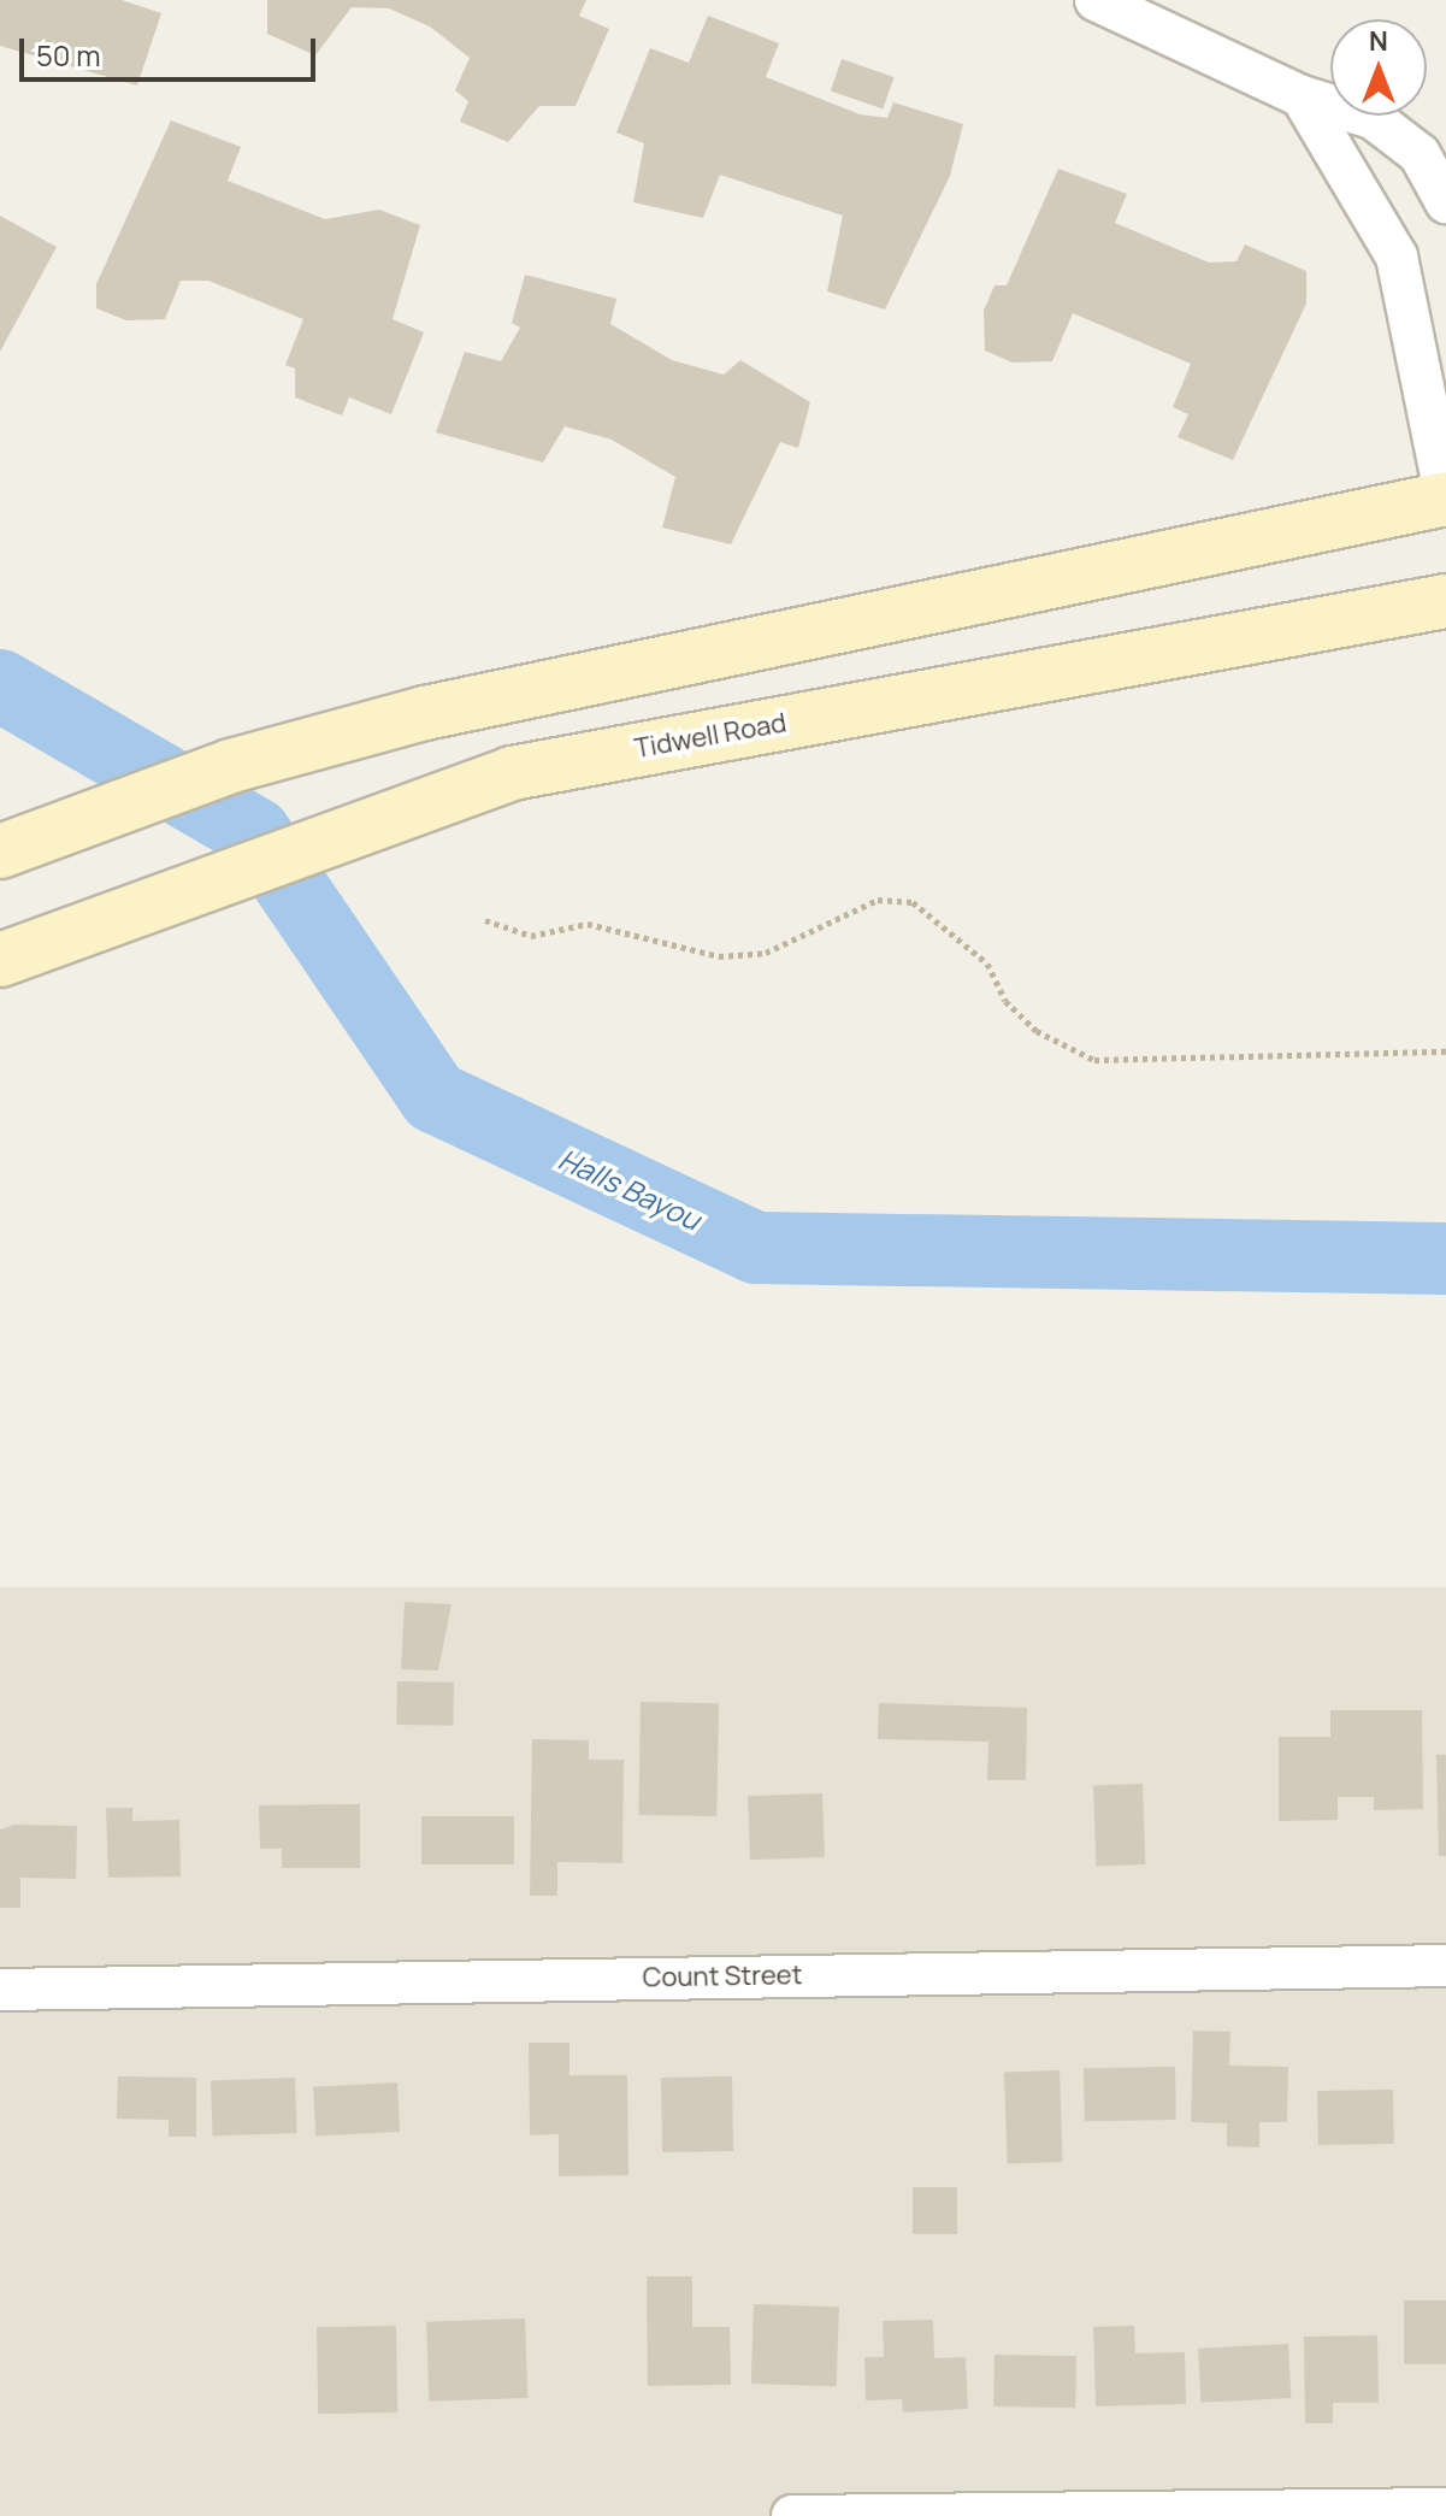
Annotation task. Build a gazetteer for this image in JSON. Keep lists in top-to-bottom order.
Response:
{
  "streets": {
    "main road": ["Tidwell Road"],
    "street": ["Count Street"]
  },
  "water": ["Halls Bayou"],
  "scale_bar": "50 m",
  "north": "top"
}
